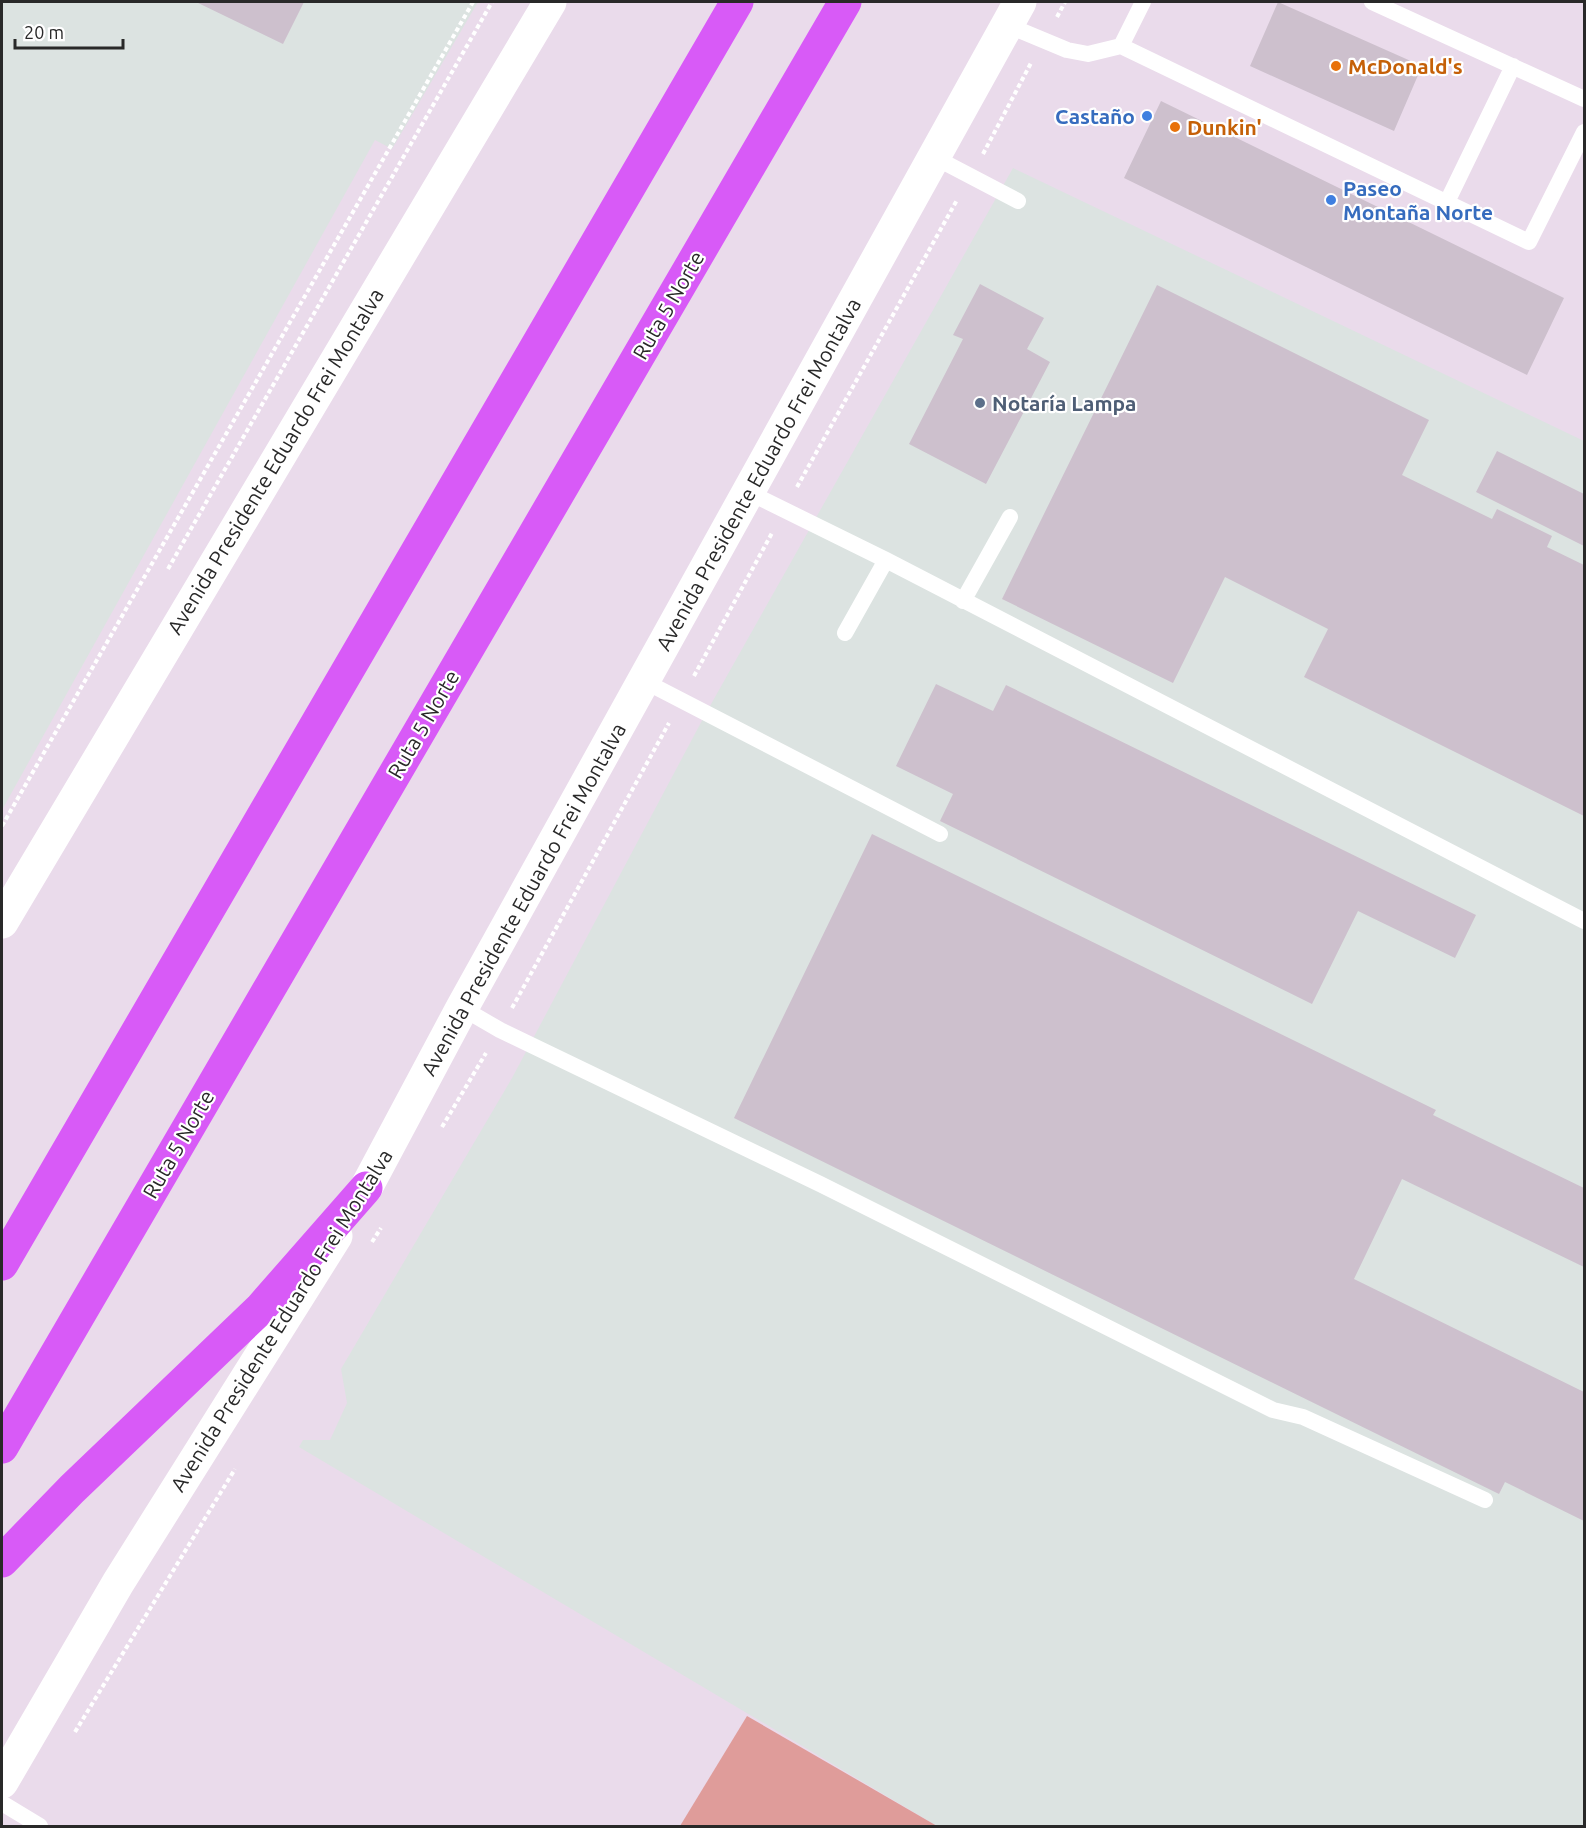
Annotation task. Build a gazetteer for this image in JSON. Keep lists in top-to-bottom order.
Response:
{
  "streets": {
    "highway": ["Ruta 5 Norte"],
    "main road": ["Avenida Presidente Eduardo Frei Montalva"]
  },
  "places": [
    "McDonald's",
    "Castaño",
    "Dunkin'",
    "Paseo Montaña Norte",
    "Notaría Lampa"
  ],
  "scale_bar": "20 m"
}
